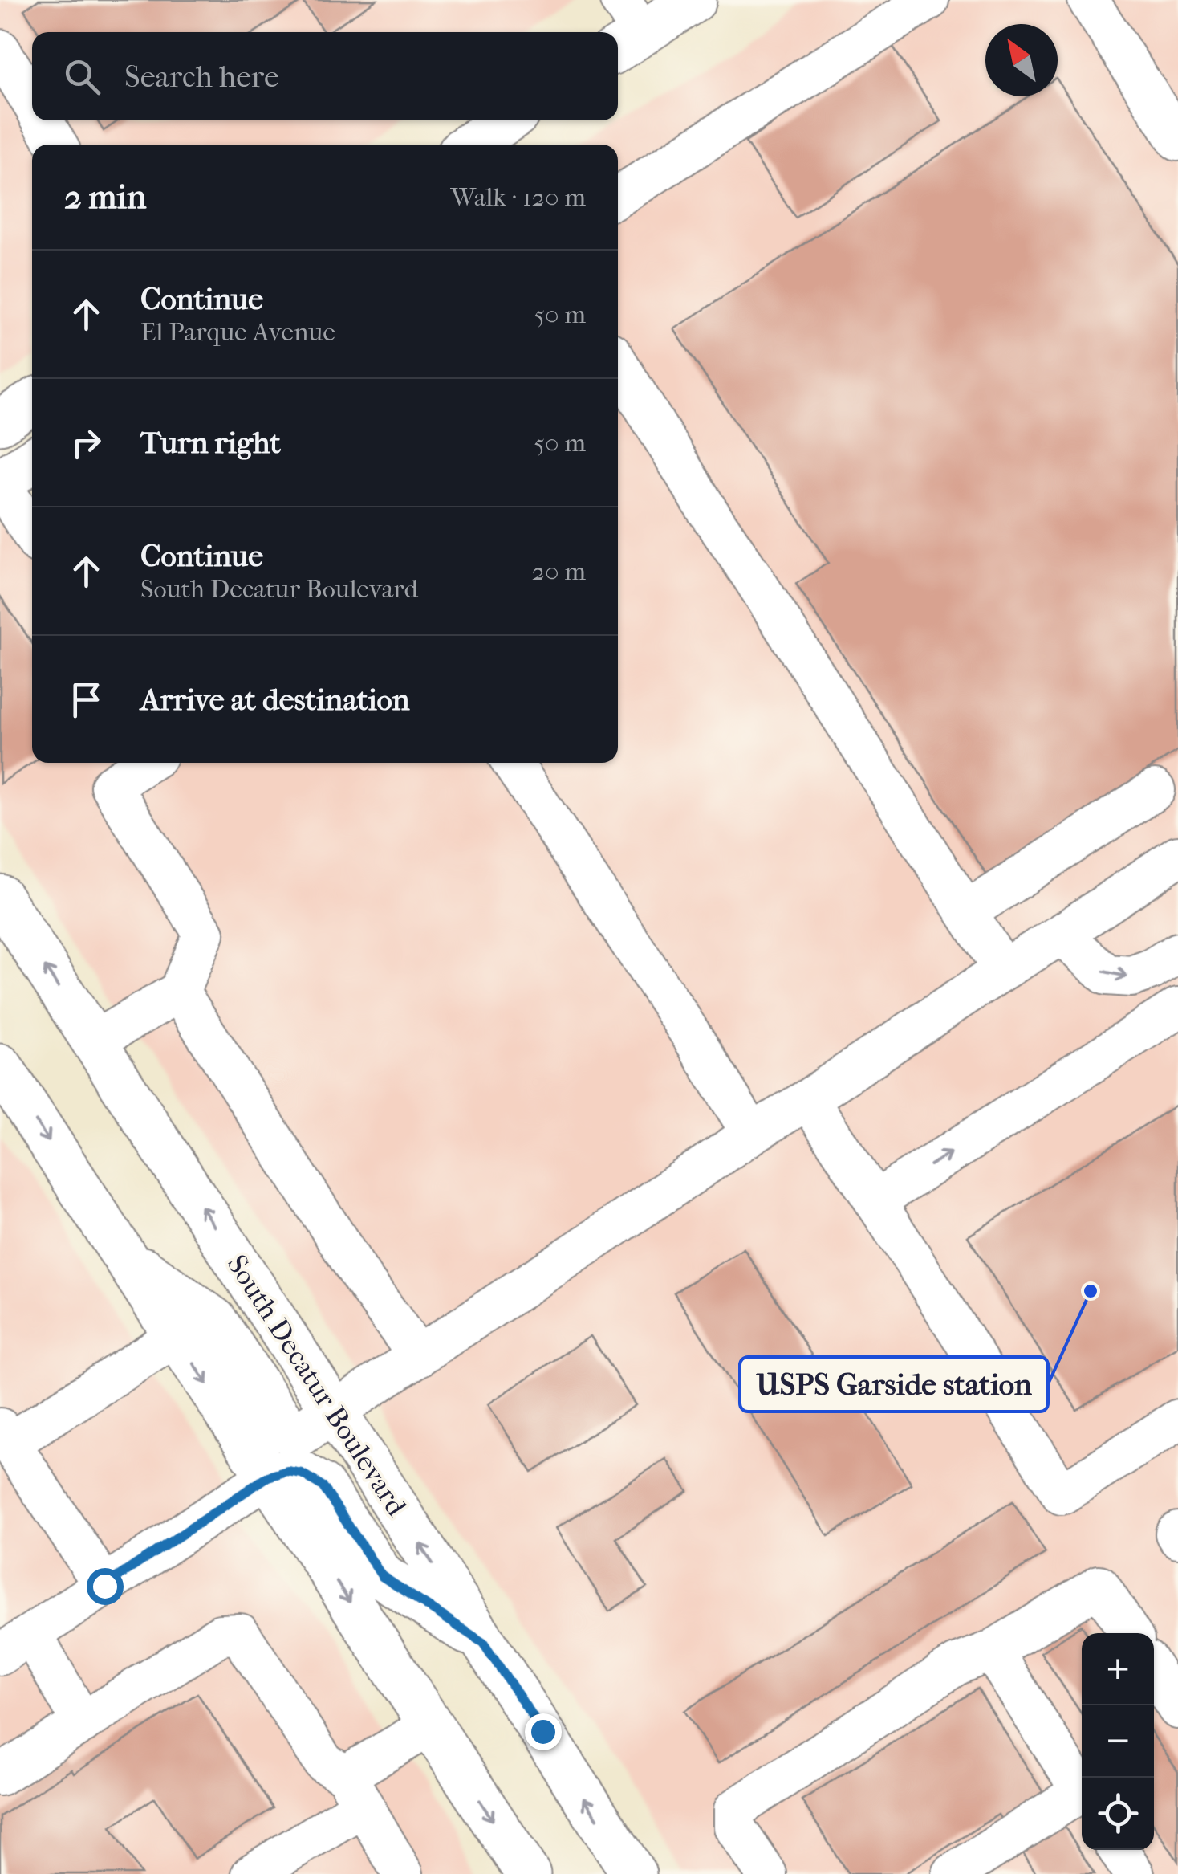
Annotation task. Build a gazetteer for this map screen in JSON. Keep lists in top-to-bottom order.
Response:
{
  "streets": {
    "main road": ["South Decatur Boulevard"]
  },
  "places": ["USPS Garside station"],
  "north": "top left",
  "page": {
    "search": "Search here",
    "heading": ["2 min", "Walk · 120 m"],
    "list": [
      ["Continue", "El Parque Avenue", "50 m"],
      ["Turn right", "50 m"],
      ["Continue", "South Decatur Boulevard", "20 m"],
      "Arrive at destination"
    ],
    "map_buttons": ["+", "−"]
  }
}
